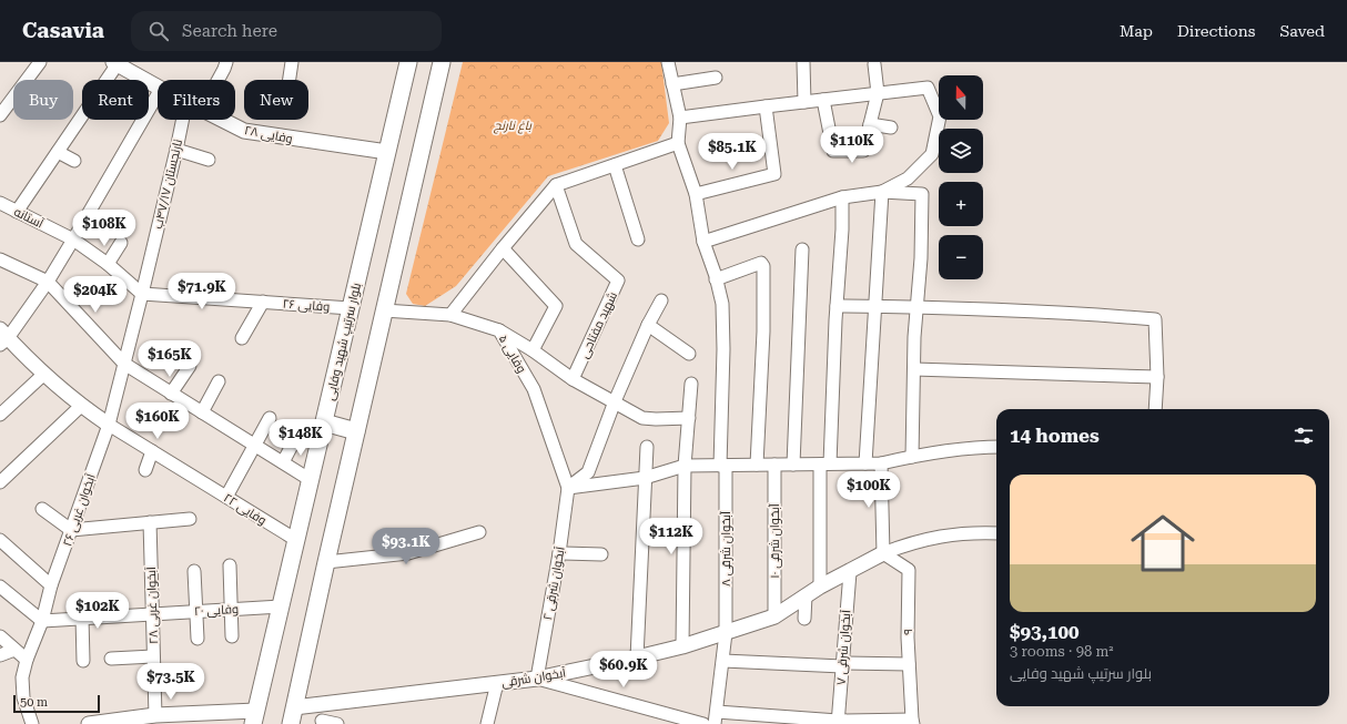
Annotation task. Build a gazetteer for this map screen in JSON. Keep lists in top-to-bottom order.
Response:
{
  "streets": {
    "main road": ["بلوار سرتیپ شهید وفایی"],
    "street": [
      "وفایی ۲۸",
      "نارنجستان ۴۷/۱۷ب",
      "آستانه",
      "وفایی ۲۶",
      "شهید مفتاحی",
      "وفایی ۵",
      "وفایی ۲۲",
      "آبخوان غربی ۲۶",
      "آبخوان شرقی ۱۰",
      "آبخوان شرقی ۸",
      "آبخوان شرقی ۲",
      "آبخوان غربی ۲۸",
      "وفایی ۲۰",
      "۹",
      "آبخوان شرقی ۷",
      "آبخوان شرقی"
    ]
  },
  "crossings": [
    ["وفایی ۲۸", "بلوار سرتیپ شهید وفایی"],
    ["نارنجستان ۴۷/۱۷ب", "آستانه"],
    ["نارنجستان ۴۷/۱۷ب", "وفایی ۲۶"],
    ["نارنجستان ۴۷/۱۷ب", "آبخوان غربی ۲۶"],
    ["آستانه", "وفایی ۲۶"],
    ["آستانه", "آبخوان غربی ۲۶"],
    ["وفایی ۲۶", "بلوار سرتیپ شهید وفایی"],
    ["وفایی ۲۶", "آبخوان غربی ۲۶"],
    ["بلوار سرتیپ شهید وفایی", "وفایی ۲۲"],
    ["بلوار سرتیپ شهید وفایی", "وفایی ۲۰"],
    ["وفایی ۵", "آبخوان شرقی ۲"],
    ["وفایی ۲۲", "آبخوان غربی ۲۶"],
    ["آبخوان غربی ۲۶", "وفایی ۲۰"],
    ["آبخوان شرقی ۱۰", "آبخوان شرقی"],
    ["آبخوان شرقی ۸", "آبخوان شرقی"],
    ["آبخوان شرقی ۲", "آبخوان شرقی"],
    ["آبخوان غربی ۲۸", "وفایی ۲۰"],
    ["۹", "آبخوان شرقی"],
    ["آبخوان شرقی ۷", "آبخوان شرقی"]
  ],
  "parks": ["باغ نارنج"],
  "scale_bar": "50 m",
  "north": "top",
  "page": {
    "header": "Casavia",
    "search": "Search here",
    "nav": ["Map", "Directions", "Saved"],
    "map_buttons": ["+", "−"],
    "chip": [
      "Buy",
      "Rent",
      "Filters",
      "New"
    ],
    "price": [
      "$110K",
      "$85.1K",
      "$108K",
      "$71.9K",
      "$204K",
      "$165K",
      "$160K",
      "$148K",
      "$100K",
      "$112K",
      "$93.1K",
      "$102K",
      "$60.9K",
      "$73.5K"
    ],
    "heading": "14 homes",
    "list": [
      {
        "name": "$93,100",
        "note": "3 rooms · 98 m² · بلوار سرتیپ شهید وفایی"
      }
    ],
    "scale": "50 m"
  }
}
